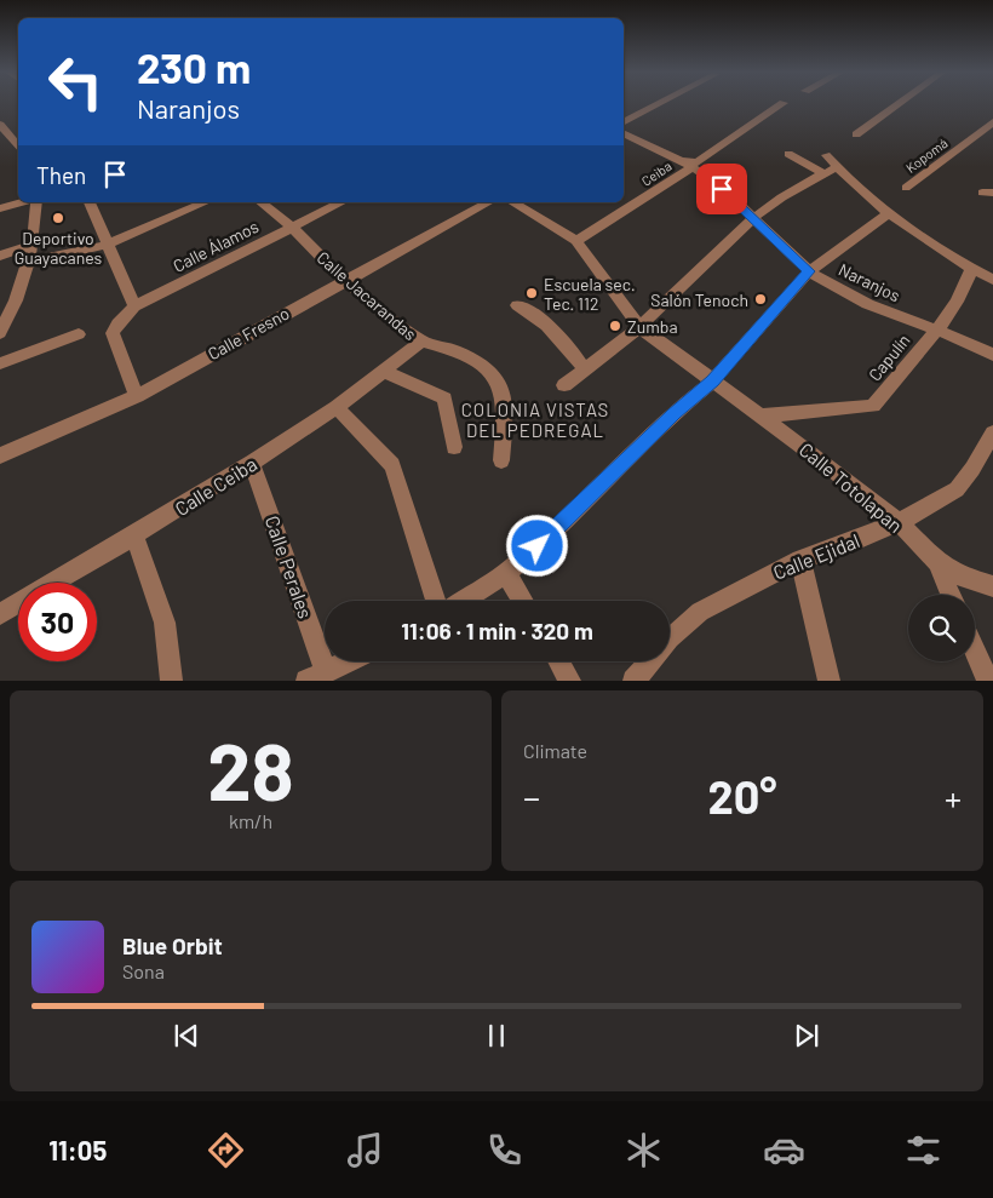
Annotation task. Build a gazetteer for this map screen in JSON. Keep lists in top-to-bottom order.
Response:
{
  "streets": {
    "street": [
      "Kopomá",
      "Ceiba",
      "Calle Álamos",
      "Naranjos",
      "Calle Jacarandas",
      "Calle Fresno",
      "Capulín",
      "Calle Ceiba",
      "Calle Totolapan",
      "Calle Ejidal",
      "Calle Perales"
    ]
  },
  "crossings": [
    ["Ceiba", "Naranjos"],
    ["Ceiba", "Calle Totolapan"],
    ["Calle Álamos", "Calle Jacarandas"],
    ["Naranjos", "Capulín"],
    ["Calle Jacarandas", "Calle Fresno"],
    ["Calle Jacarandas", "Calle Ceiba"],
    ["Capulín", "Calle Totolapan"],
    ["Calle Ceiba", "Calle Perales"],
    ["Calle Totolapan", "Calle Ejidal"]
  ],
  "districts": ["COLONIA VISTAS DEL PEDREGAL"],
  "places": [
    "Deportivo Guayacanes",
    "Escuela sec. Tec. 112",
    "Salón Tenoch",
    "Zumba"
  ],
  "page": {
    "turn": ["230 m", "Naranjos"],
    "then": "Then",
    "limit": "30",
    "trip": "11:06 · 1 min · 320 m",
    "tile": [
      ["28", "km/h"],
      "Climate"
    ],
    "heat": ["−", "20°", "+"],
    "song": ["Blue Orbit", "Sona"],
    "tabs": "11:05"
  }
}
